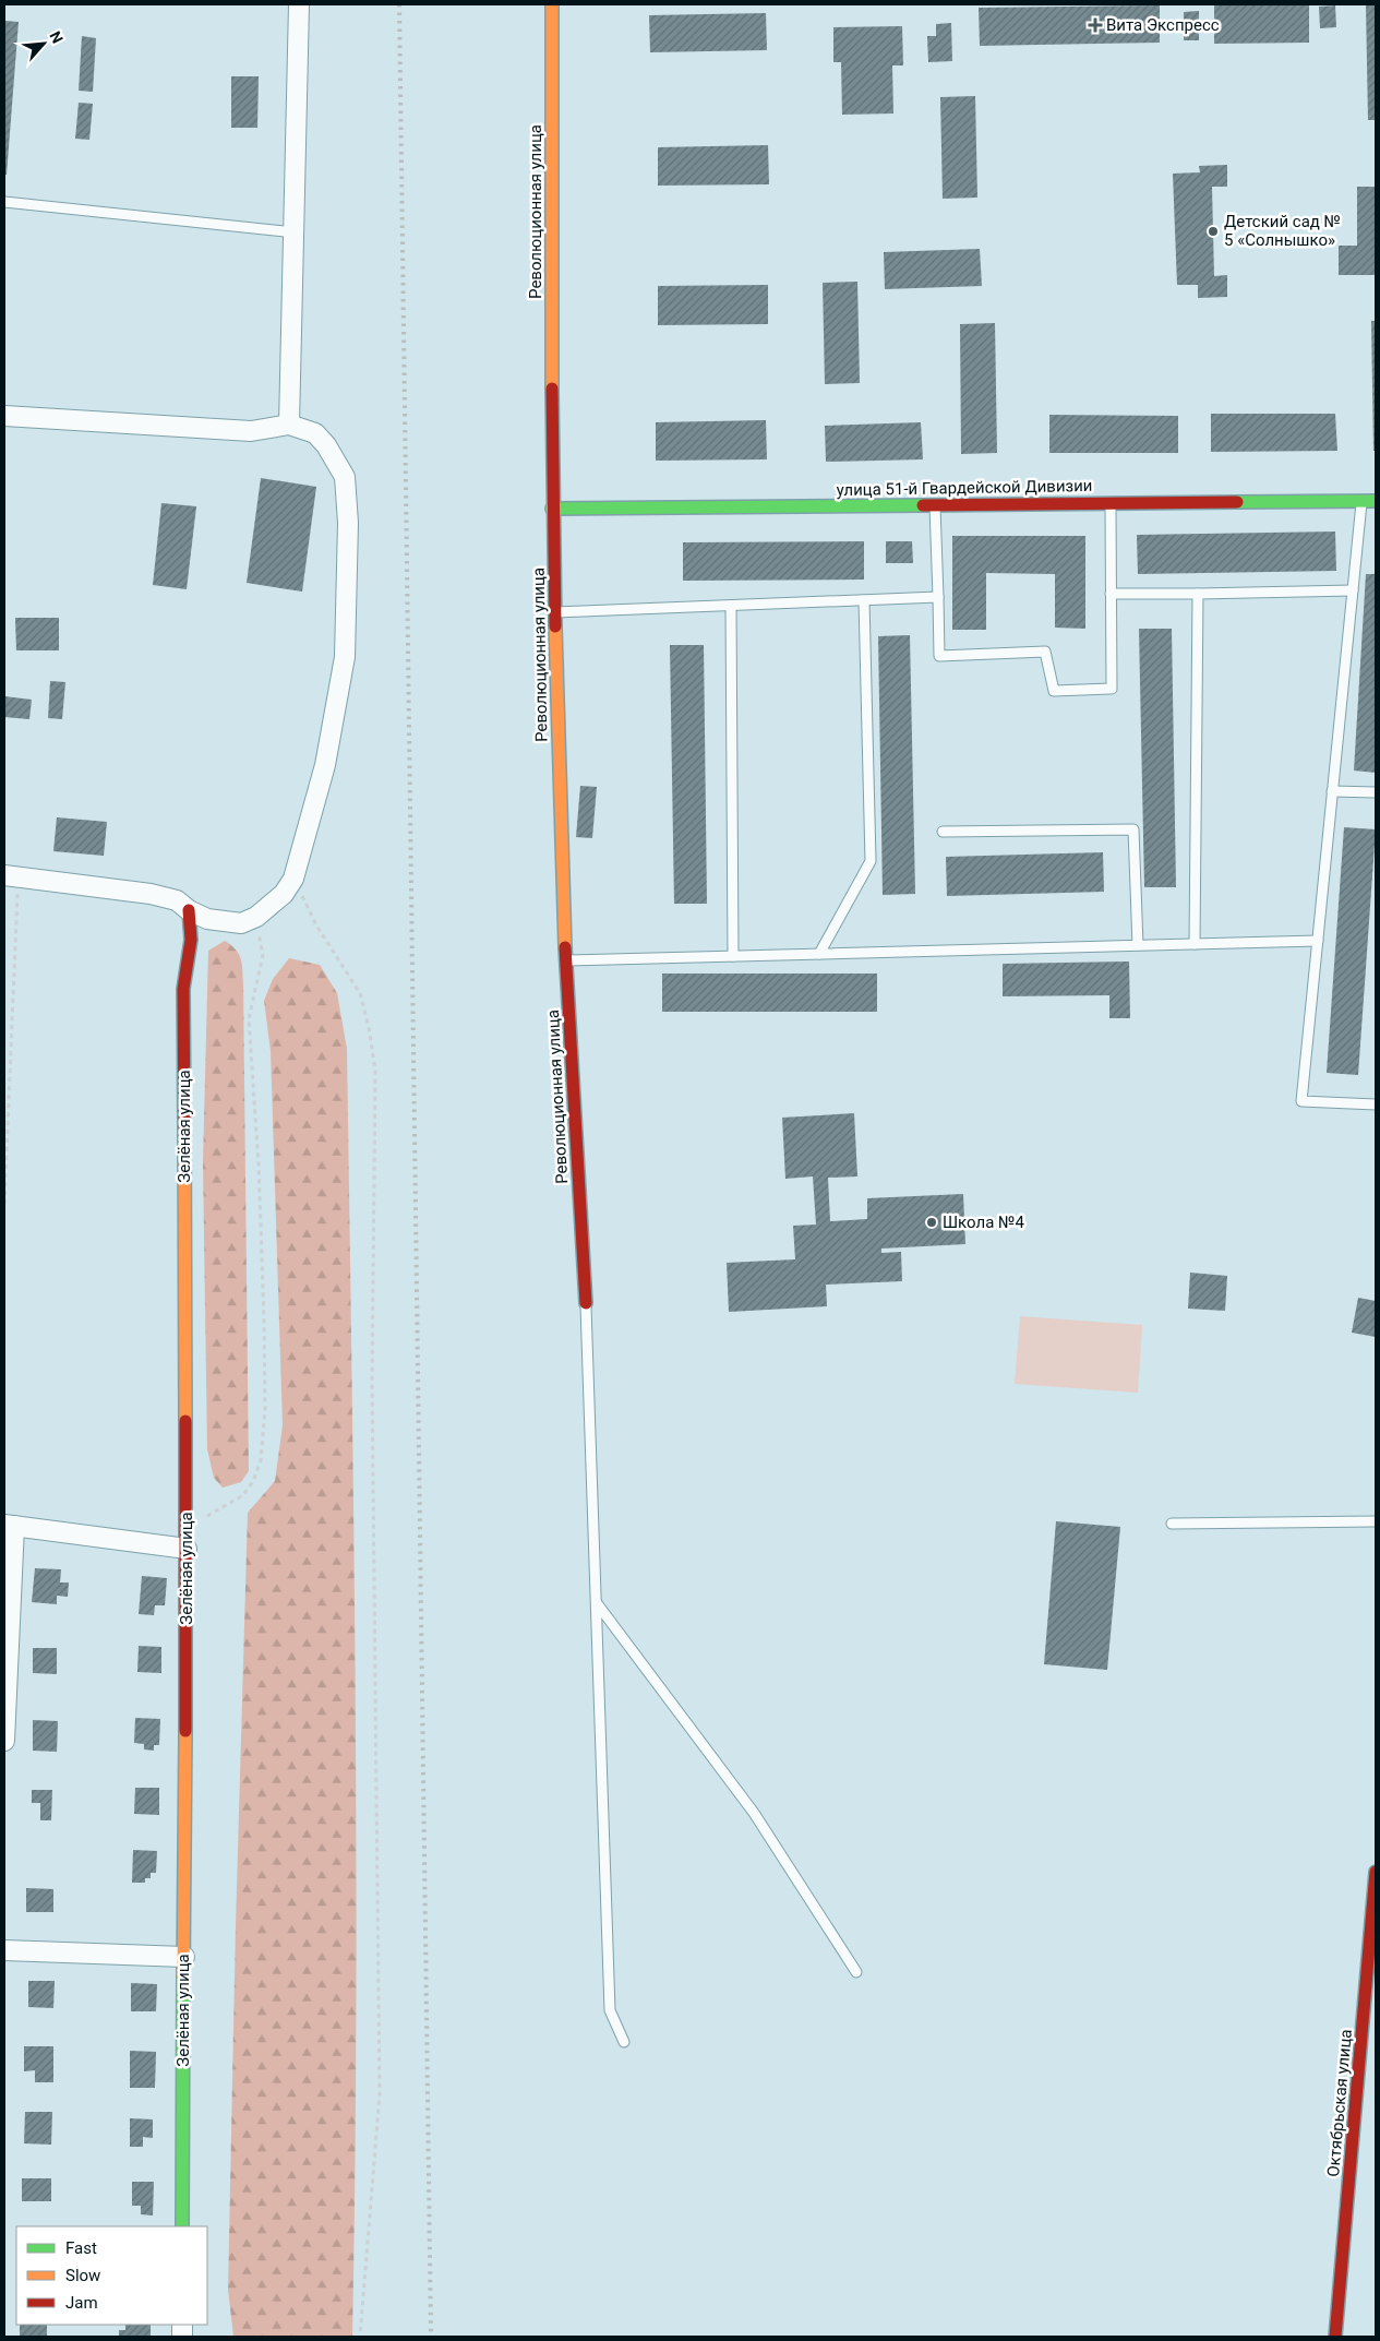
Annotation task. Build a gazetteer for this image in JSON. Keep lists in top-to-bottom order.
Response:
{
  "streets": {
    "street": [
      "Революционная улица",
      "улица 51-й Гвардейской Дивизии",
      "Зелёная улица",
      "Октябрьская улица"
    ]
  },
  "crossings": [
    ["Революционная улица", "улица 51-й Гвардейской Дивизии"]
  ],
  "places": {
    "health": ["Вита Экспресс"],
    "other": ["Детский сад № 5 «Солнышко»", "Школа №4"]
  },
  "legend": ["Fast", "Slow", "Jam"],
  "north": "top right"
}
